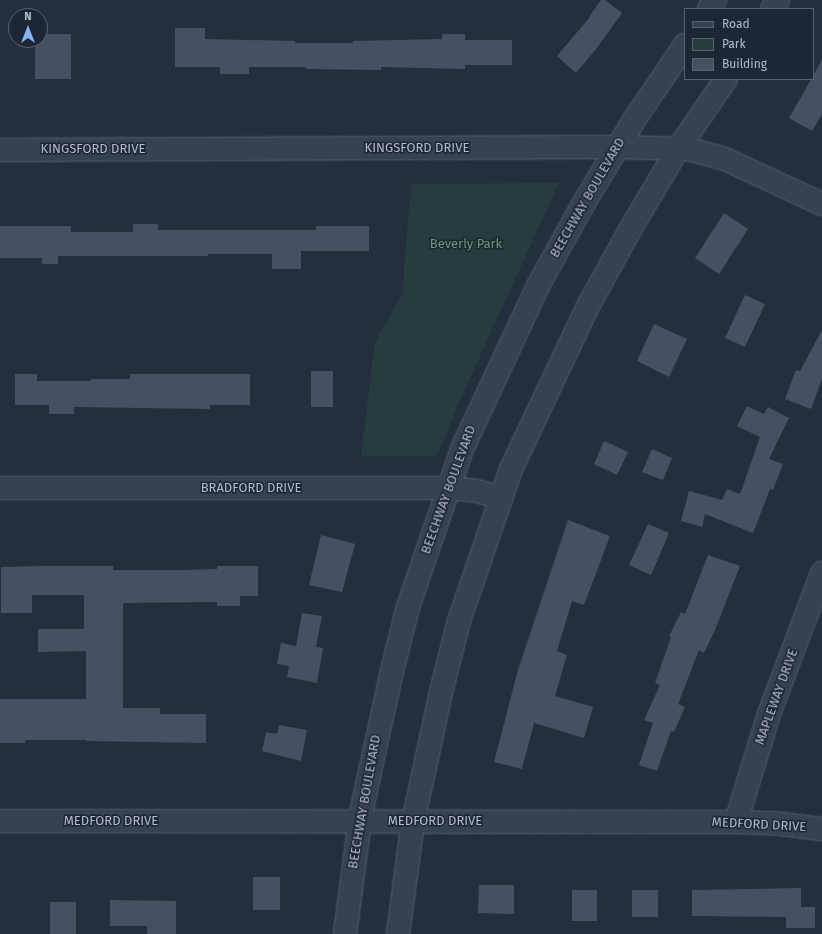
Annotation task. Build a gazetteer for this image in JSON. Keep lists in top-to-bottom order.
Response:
{
  "streets": {
    "street": [
      "KINGSFORD DRIVE",
      "BEECHWAY BOULEVARD",
      "BRADFORD DRIVE",
      "MAPLEWAY DRIVE",
      "MEDFORD DRIVE"
    ]
  },
  "crossings": [
    ["KINGSFORD DRIVE", "BEECHWAY BOULEVARD"],
    ["BEECHWAY BOULEVARD", "BRADFORD DRIVE"],
    ["BEECHWAY BOULEVARD", "MEDFORD DRIVE"],
    ["MAPLEWAY DRIVE", "MEDFORD DRIVE"]
  ],
  "parks": ["Beverly Park"],
  "legend": ["Road", "Park", "Building"],
  "north": "top"
}
